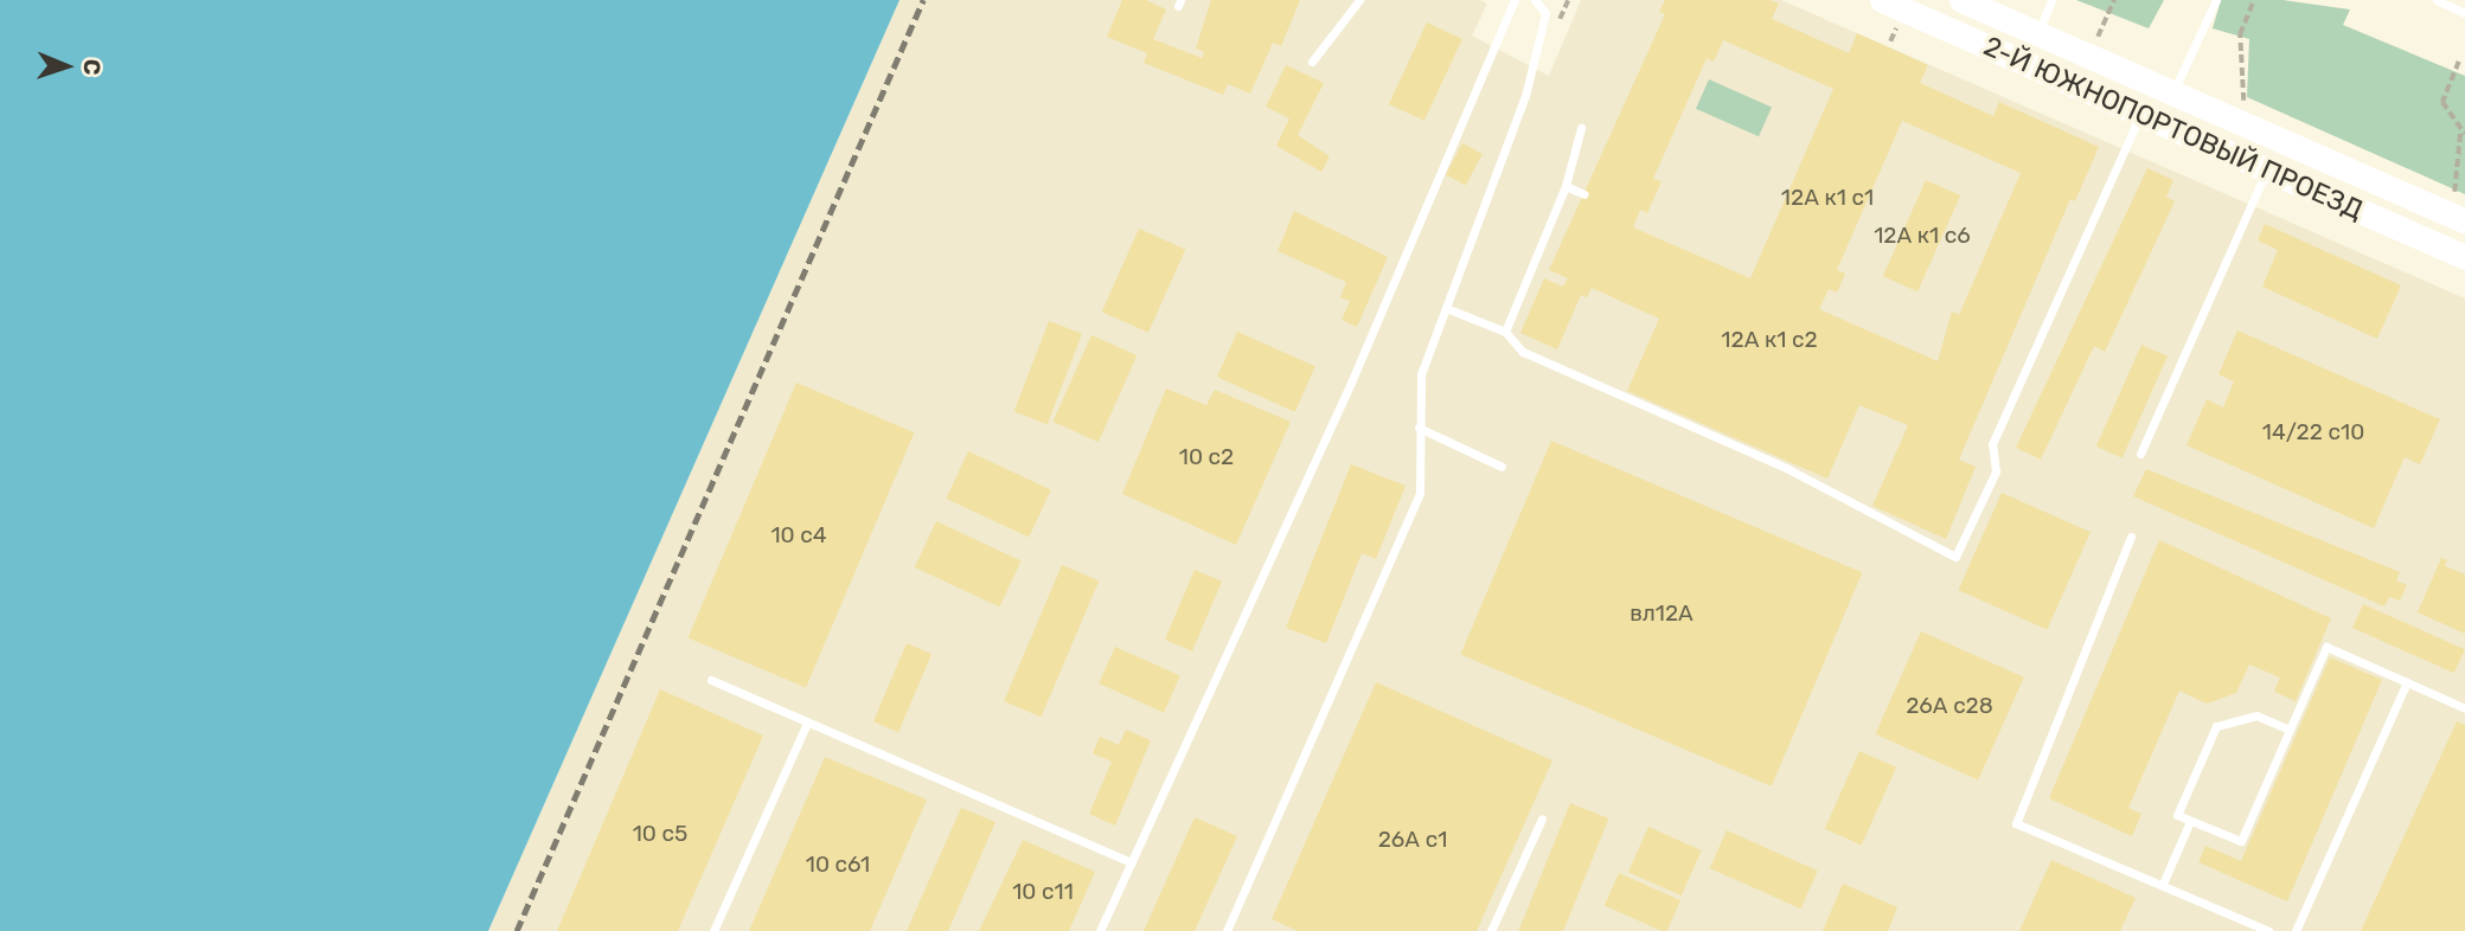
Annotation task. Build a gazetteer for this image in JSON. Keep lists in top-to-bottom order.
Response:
{
  "streets": {
    "main road": ["2-Й ЮЖНОПОРТОВЫЙ ПРОЕЗД"]
  },
  "house_numbers": [
    "12А к1 с1",
    "12А к1 с6",
    "12А к1 с2",
    "14/22 с10",
    "10 с2",
    "10 с4",
    "вл12А",
    "26А с28",
    "10 с5",
    "26А с1",
    "10 с61",
    "10 с11"
  ],
  "north": "right"
}
